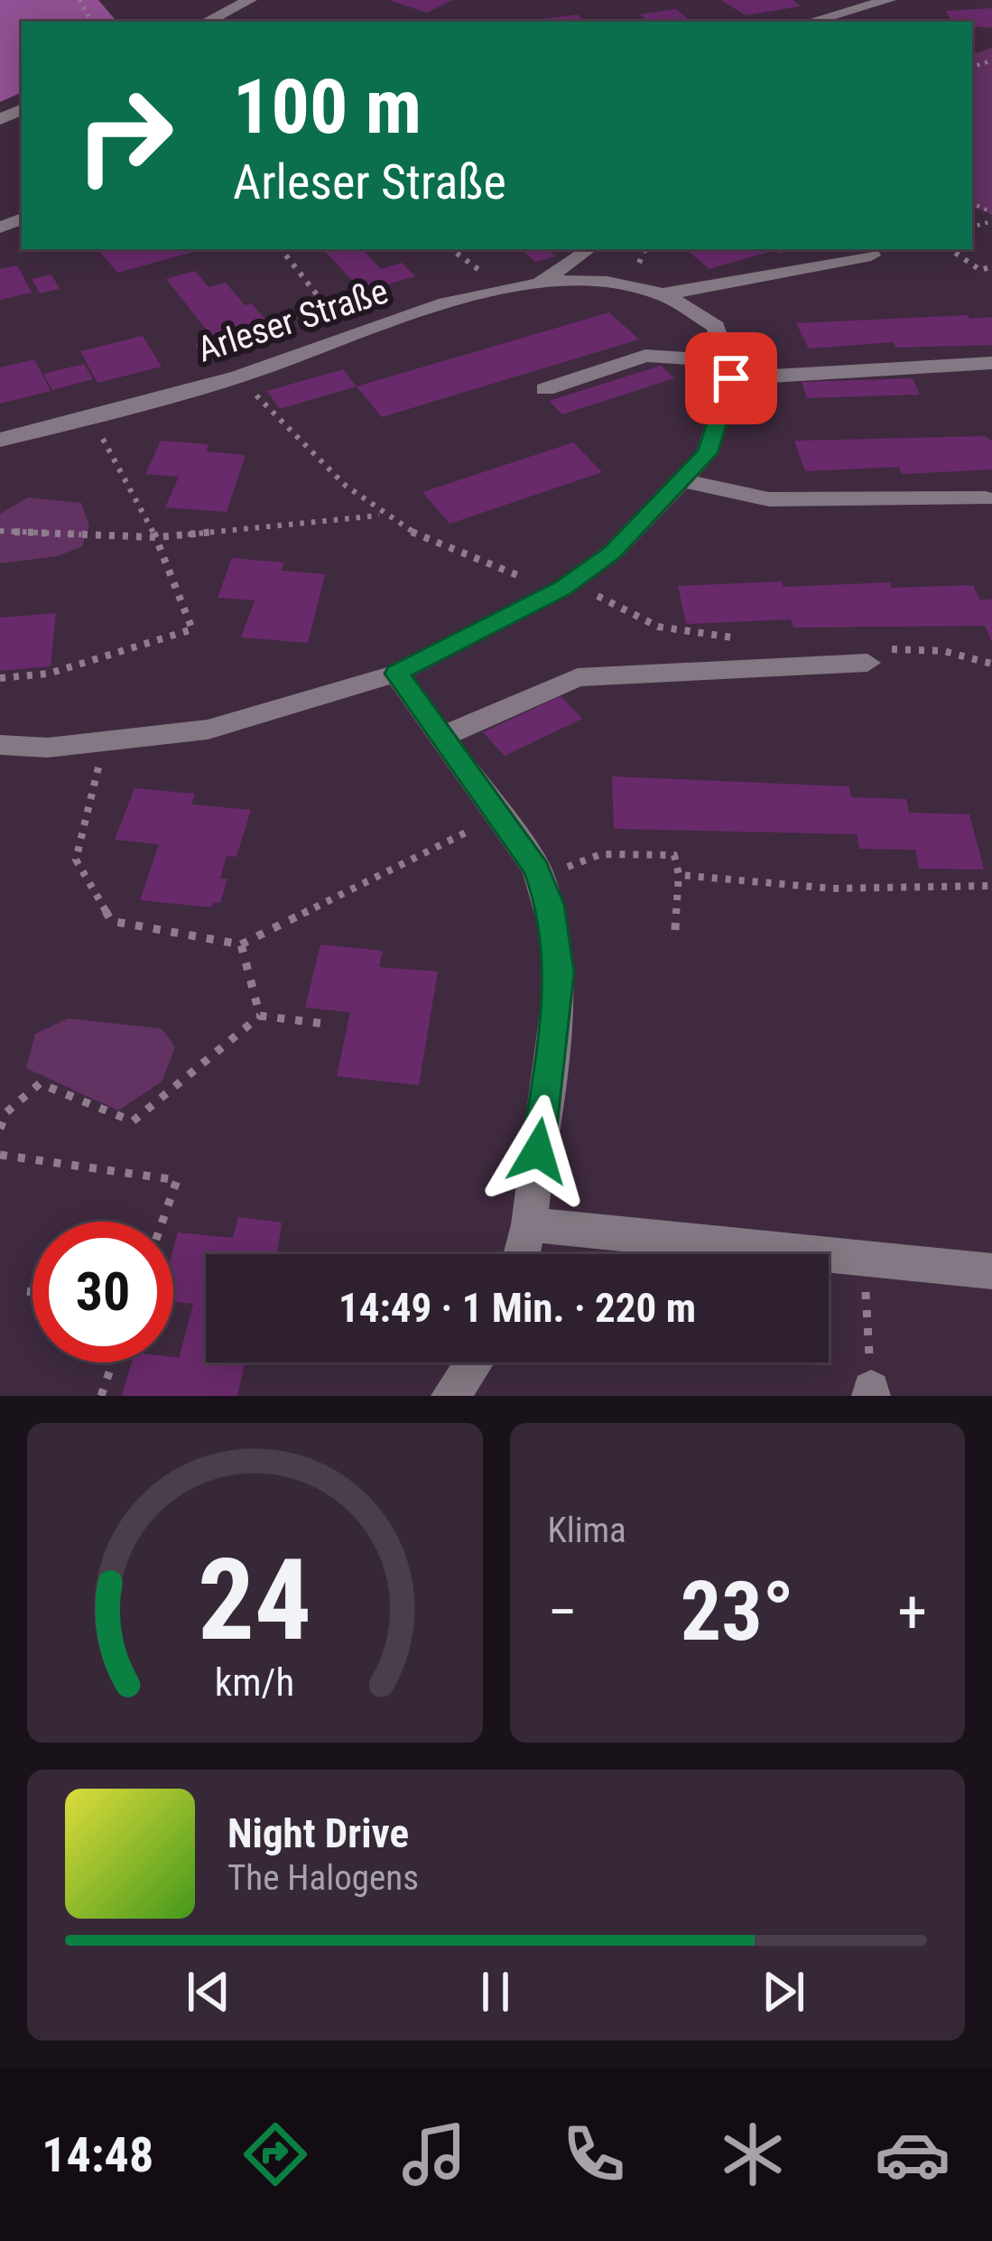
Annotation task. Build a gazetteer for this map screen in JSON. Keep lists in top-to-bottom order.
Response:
{
  "streets": {
    "street": ["Arleser Straße"]
  },
  "page": {
    "turn": ["100 m", "Arleser Straße"],
    "limit": "30",
    "trip": "14:49 · 1 Min. · 220 m",
    "tile": "Klima",
    "heat": ["−", "23°", "+"],
    "song": ["Night Drive", "The Halogens"],
    "tabs": "14:48",
    "gauge": ["24", "km/h"]
  }
}
